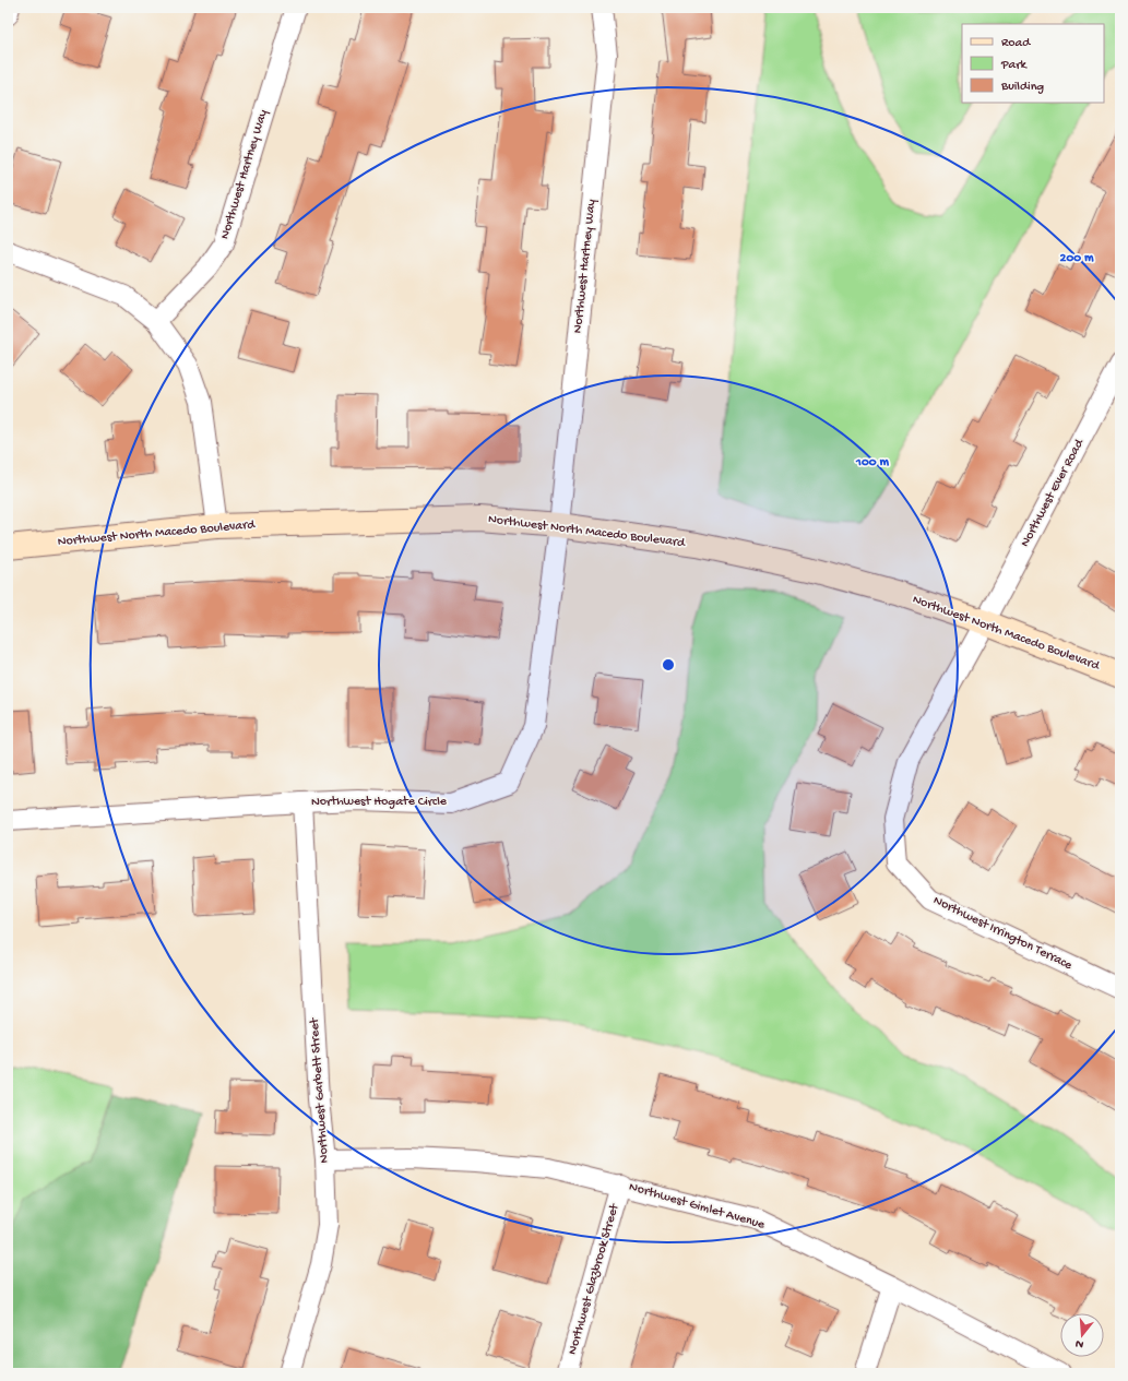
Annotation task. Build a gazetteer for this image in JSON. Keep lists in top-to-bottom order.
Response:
{
  "streets": {
    "street": [
      "Northwest Hartney Way",
      "Northwest Ever Road",
      "Northwest North Macedo Boulevard",
      "Northwest Hogate Circle",
      "Northwest Irrington Terrace",
      "Northwest Garbett Street",
      "Northwest Gimlet Avenue",
      "Northwest Glazbrook Street"
    ]
  },
  "crossings": [
    ["Northwest Hartney Way", "Northwest North Macedo Boulevard"],
    ["Northwest Hartney Way", "Northwest Hogate Circle"],
    ["Northwest Ever Road", "Northwest North Macedo Boulevard"],
    ["Northwest Ever Road", "Northwest Irrington Terrace"],
    ["Northwest North Macedo Boulevard", "Northwest Hogate Circle"],
    ["Northwest North Macedo Boulevard", "Northwest Irrington Terrace"],
    ["Northwest Hogate Circle", "Northwest Garbett Street"],
    ["Northwest Garbett Street", "Northwest Gimlet Avenue"],
    ["Northwest Gimlet Avenue", "Northwest Glazbrook Street"]
  ],
  "legend": ["Road", "Park", "Building"],
  "north": "bottom",
  "rings": ["200 m", "100 m"]
}
